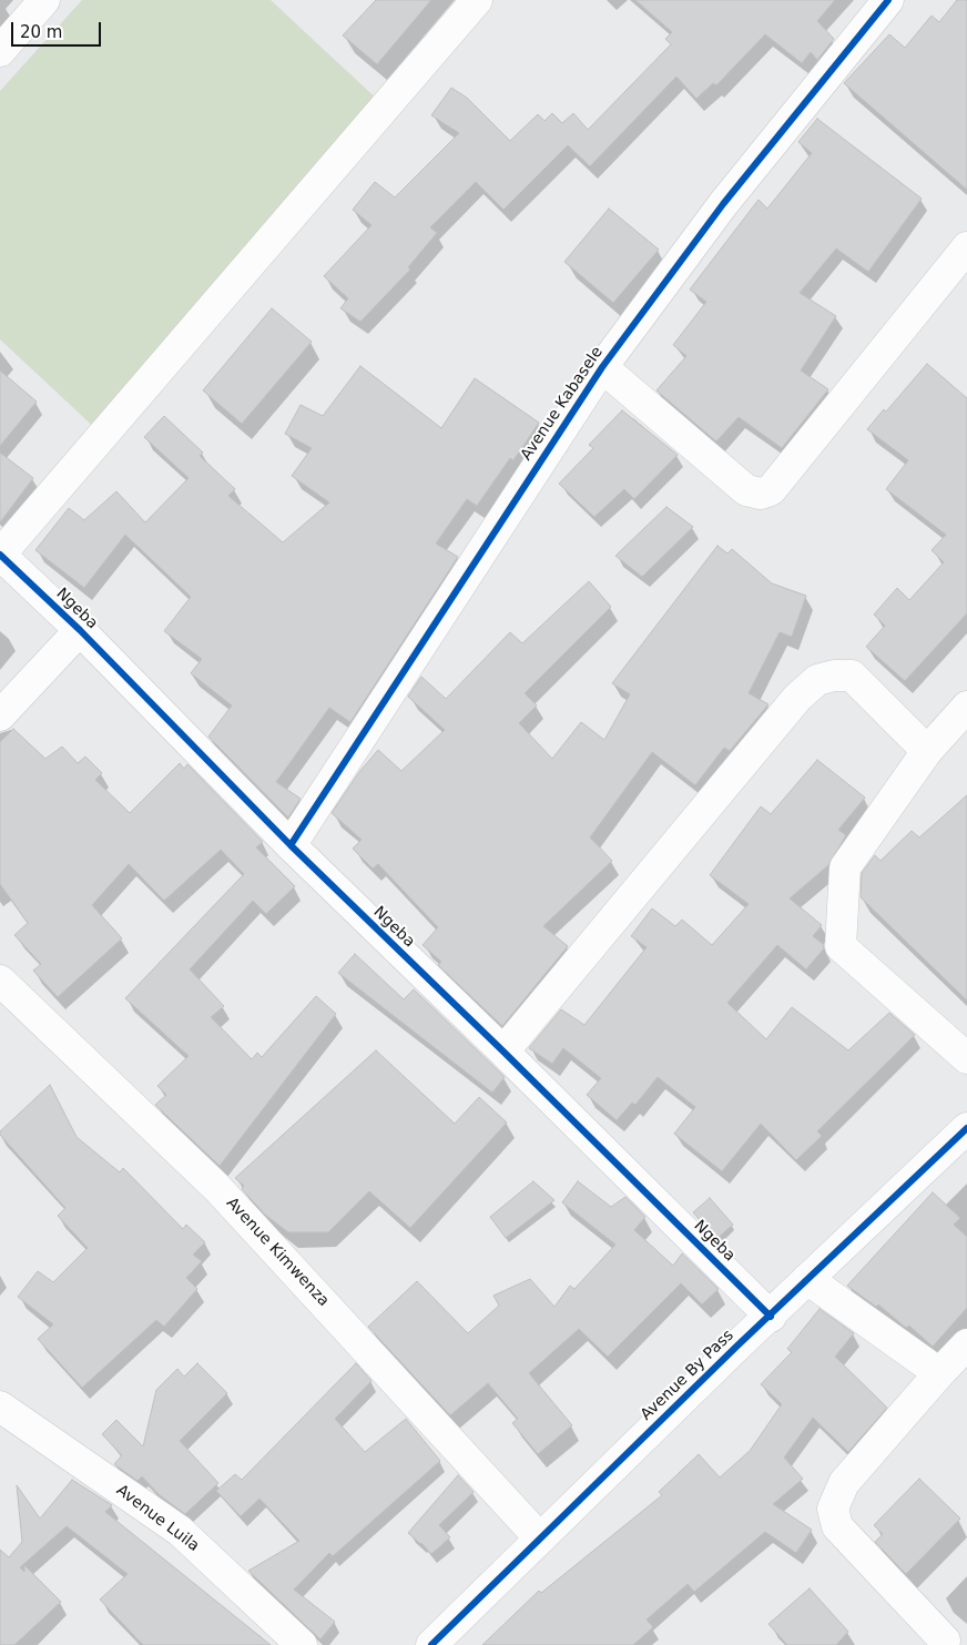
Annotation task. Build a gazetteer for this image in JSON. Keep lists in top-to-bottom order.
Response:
{
  "streets": {
    "main road": [
      "Avenue Kabasele",
      "Ngeba",
      "Avenue Kimwenza",
      "Avenue By Pass",
      "Avenue Luila"
    ]
  },
  "crossings": [
    ["Avenue Kabasele", "Ngeba"],
    ["Ngeba", "Avenue By Pass"],
    ["Avenue Kimwenza", "Avenue By Pass"]
  ],
  "scale_bar": "20 m"
}
